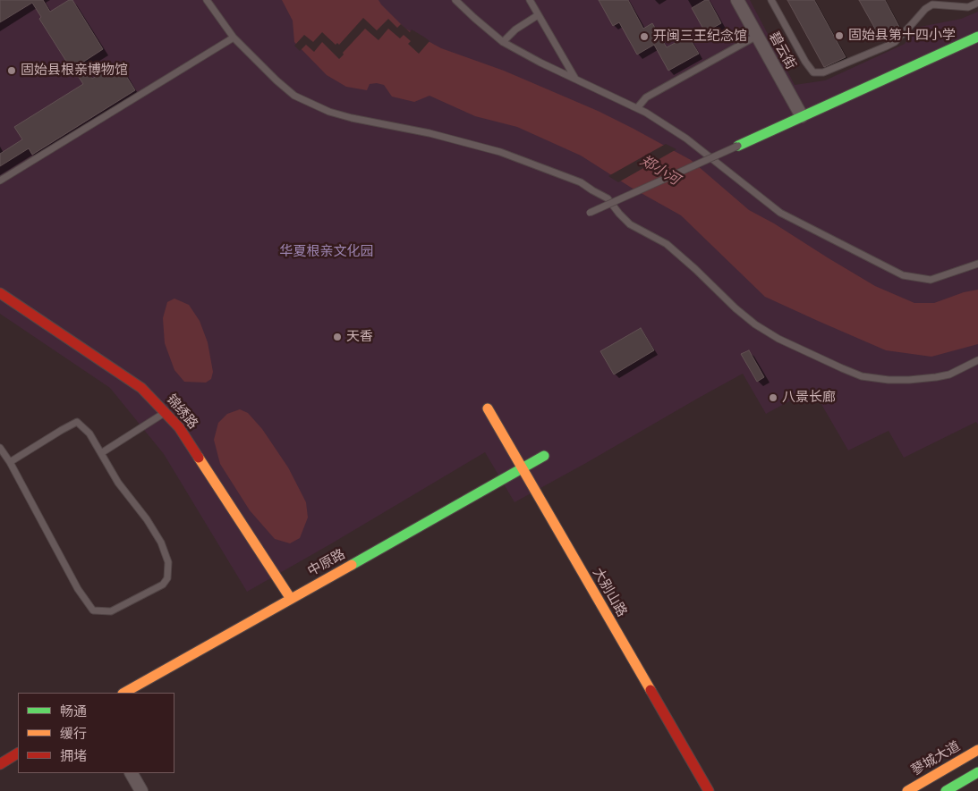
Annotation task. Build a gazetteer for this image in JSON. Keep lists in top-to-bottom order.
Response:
{
  "streets": {
    "main road": [
      "锦绣路",
      "中原路",
      "大别山路",
      "蓼城大道"
    ],
    "street": ["碧云街"]
  },
  "crossings": [
    ["锦绣路", "中原路"],
    ["中原路", "大别山路"]
  ],
  "water": ["郑小河"],
  "parks": ["华夏根亲文化园"],
  "places": [
    "固始县第十四小学",
    "开闽三王纪念馆",
    "固始县根亲博物馆",
    "天香",
    "八景长廊"
  ],
  "legend": ["畅通", "缓行", "拥堵"]
}
